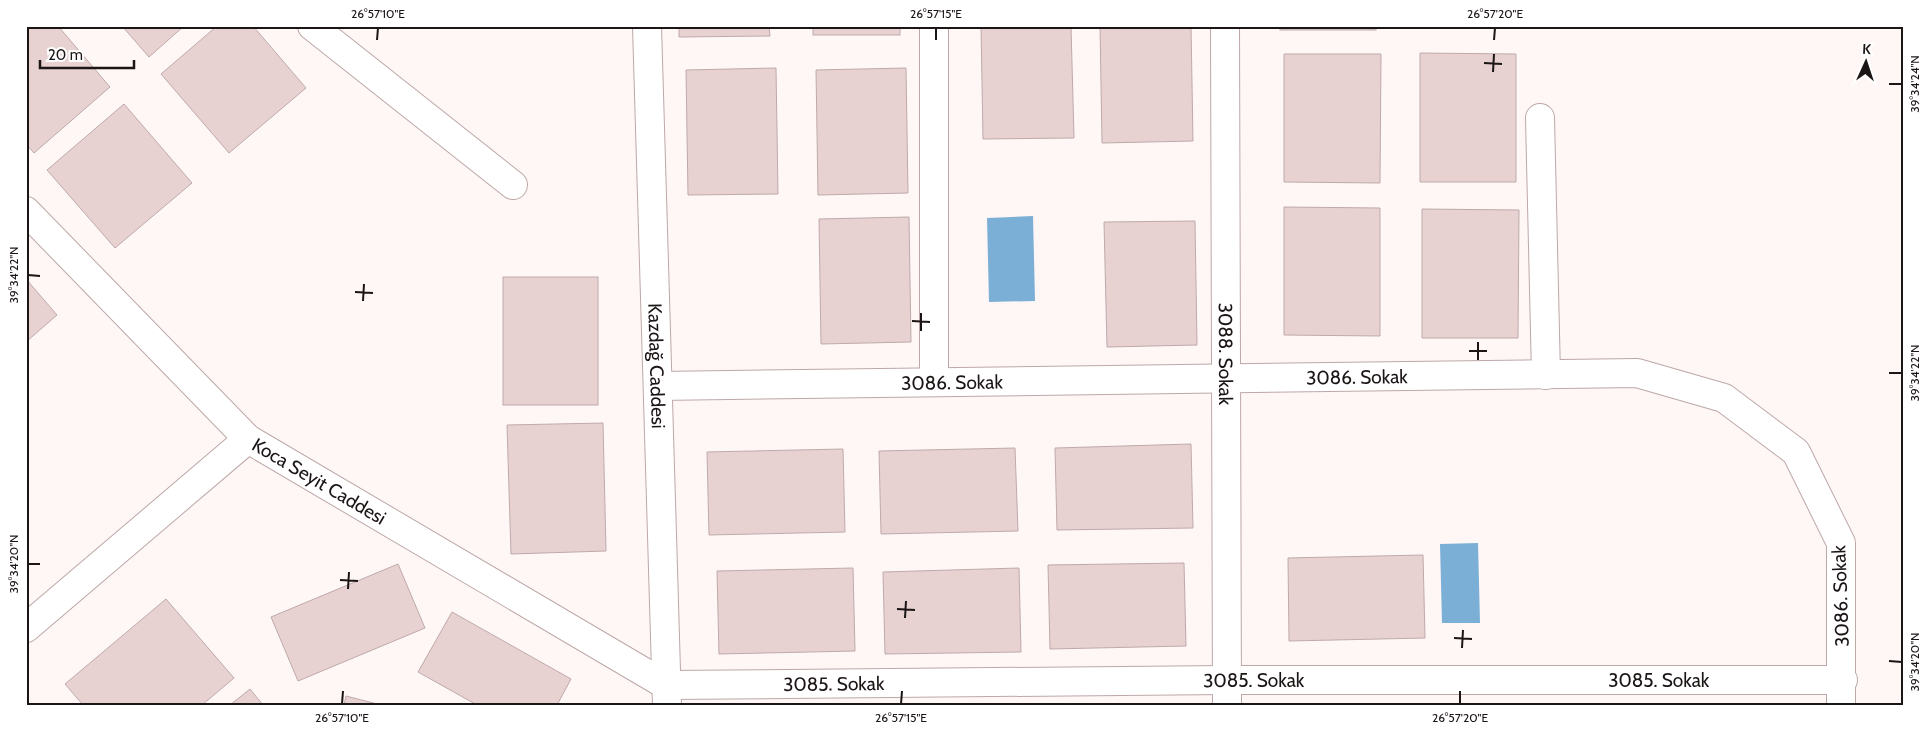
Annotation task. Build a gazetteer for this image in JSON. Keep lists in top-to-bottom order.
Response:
{
  "streets": {
    "street": [
      "3088. Sokak",
      "Kazdağ Caddesi",
      "3086. Sokak",
      "Koca Seyit Caddesi",
      "3085. Sokak"
    ]
  },
  "crossings": [
    ["3088. Sokak", "3086. Sokak"],
    ["3088. Sokak", "3085. Sokak"],
    ["Kazdağ Caddesi", "3086. Sokak"],
    ["Kazdağ Caddesi", "Koca Seyit Caddesi"],
    ["Kazdağ Caddesi", "3085. Sokak"],
    ["3086. Sokak", "3085. Sokak"],
    ["Koca Seyit Caddesi", "3085. Sokak"]
  ],
  "scale_bar": "20 m",
  "north": "top",
  "coordinates": [
    "26°57'10\"E",
    "26°57'15\"E",
    "26°57'20\"E",
    "39°34'24\"N",
    "39°34'22\"N",
    "39°34'20\"N"
  ]
}
